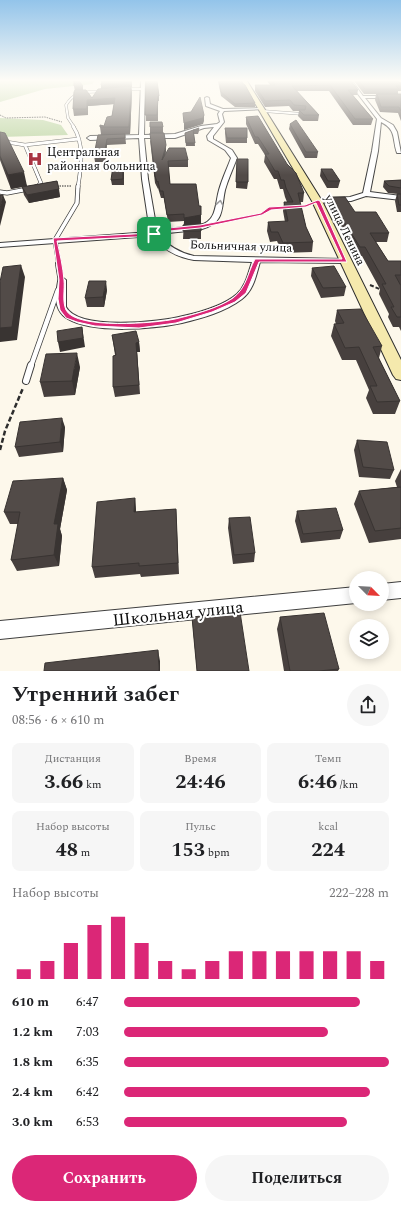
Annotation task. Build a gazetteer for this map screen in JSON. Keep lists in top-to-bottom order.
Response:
{
  "streets": {
    "street": ["улица Ленина", "Больничная улица", "Школьная улица"]
  },
  "crossings": [
    ["улица Ленина", "Больничная улица"]
  ],
  "places": {
    "hospital": ["Центральная районная больница"]
  },
  "north": "bottom right",
  "page": {
    "heading": ["Утренний забег", "08:56 · 6 × 610 m"],
    "stats": [
      ["Дистанция", "3.66 km"],
      ["Время", "24:46"],
      ["Темп", "6:46 /km"],
      ["Набор высоты", "48 m"],
      ["Пульс", "153 bpm"],
      ["kcal", "224"]
    ],
    "chart": ["Набор высоты", "222–228 m"],
    "list": [
      {
        "name": "610 m",
        "note": "6:47"
      },
      {
        "name": "1.2 km",
        "note": "7:03"
      },
      {
        "name": "1.8 km",
        "note": "6:35"
      },
      {
        "name": "2.4 km",
        "note": "6:42"
      },
      {
        "name": "3.0 km",
        "note": "6:53"
      }
    ],
    "buttons": ["Сохранить", "Поделиться"]
  }
}
